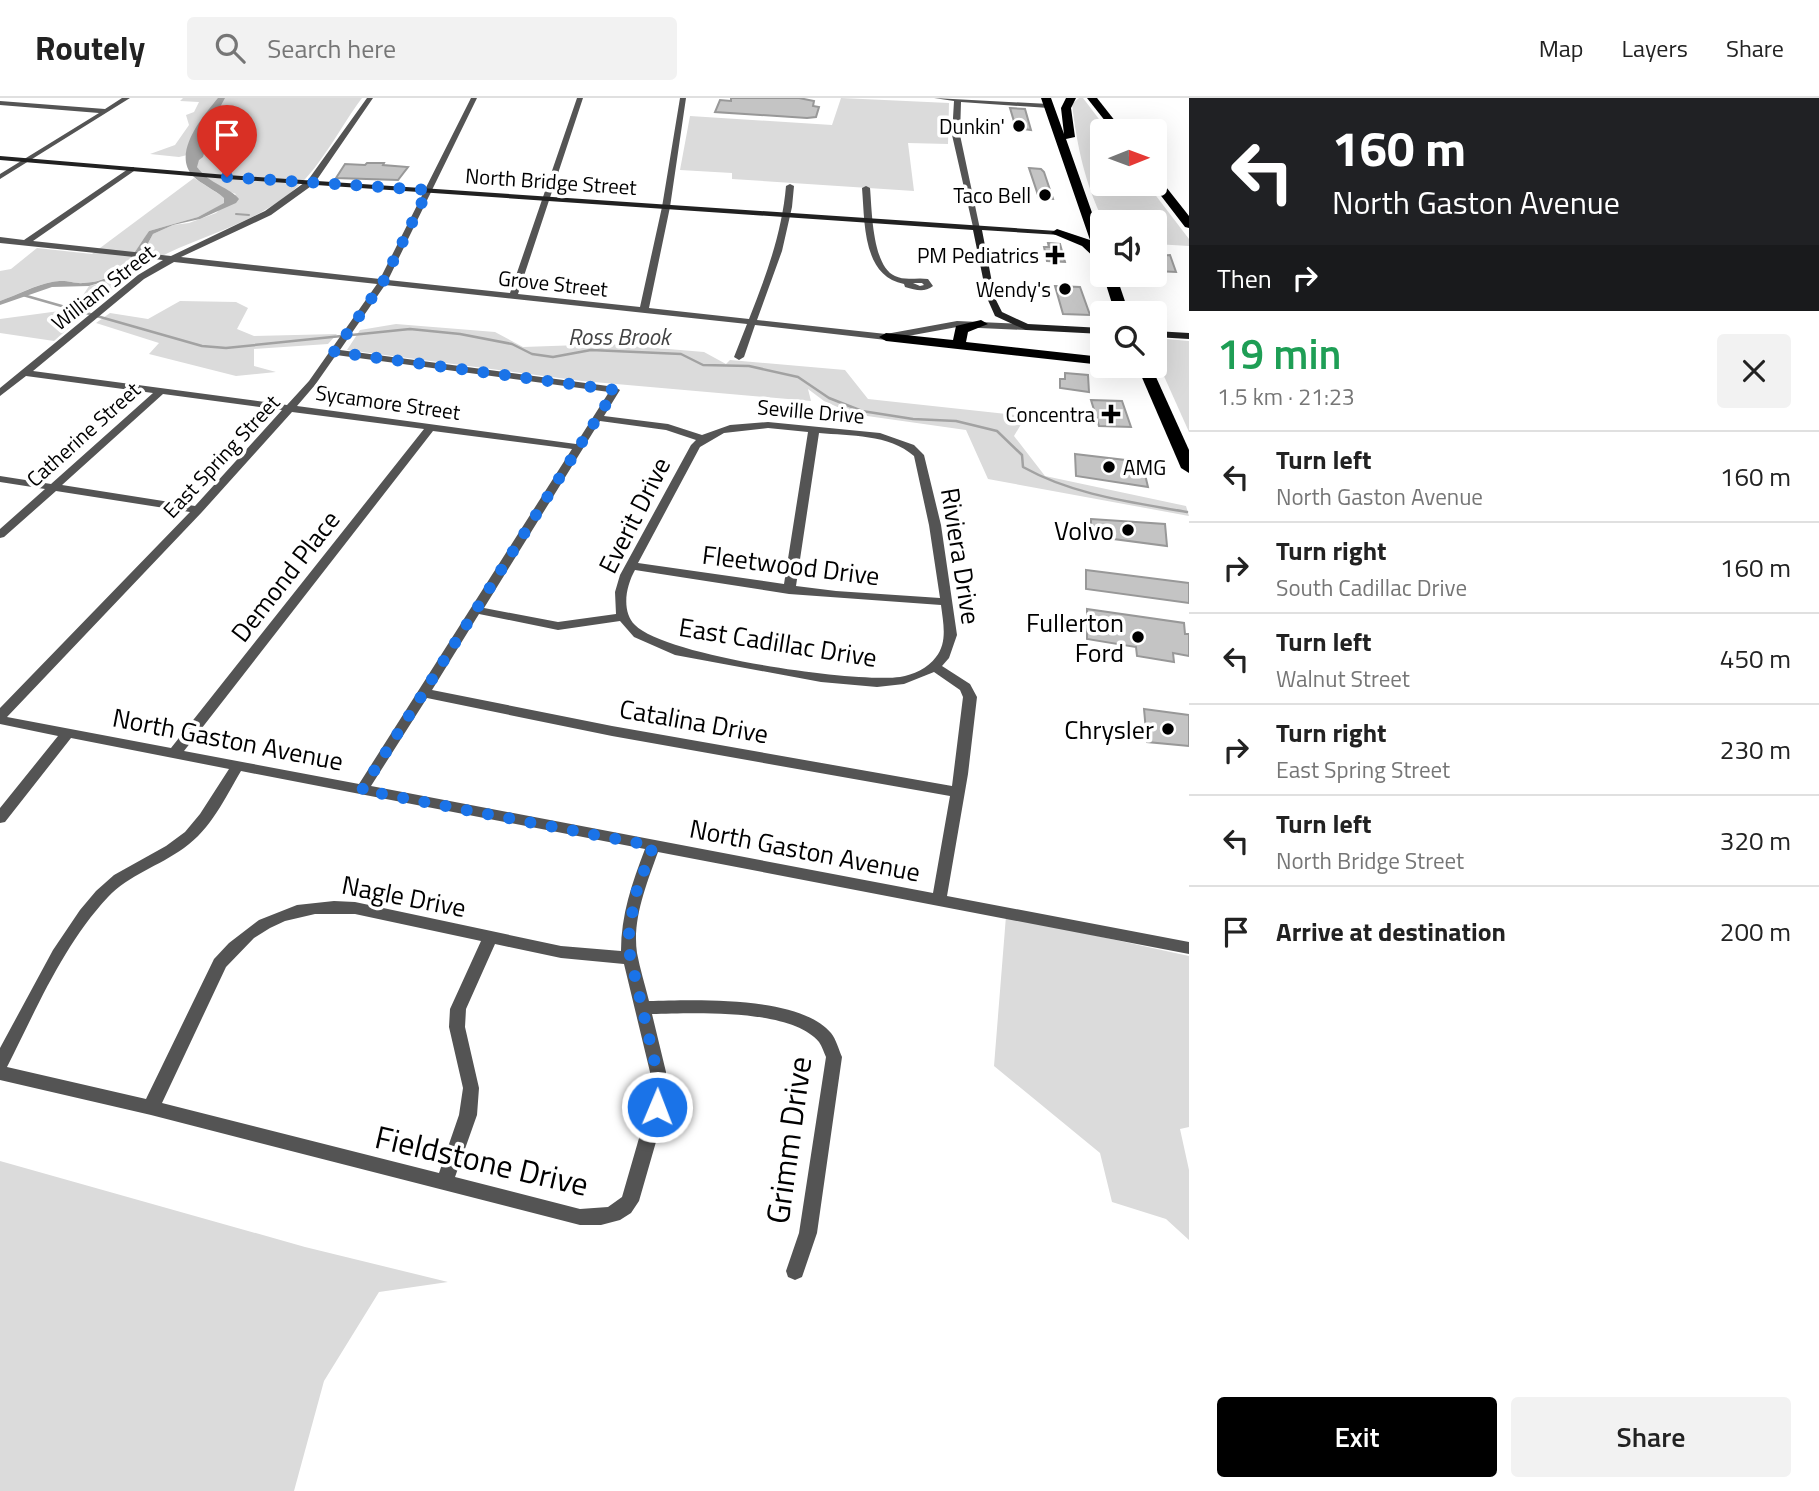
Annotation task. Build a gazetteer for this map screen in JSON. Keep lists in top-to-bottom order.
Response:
{
  "streets": {
    "street": [
      "North Bridge Street",
      "Grove Street",
      "William Street",
      "Sycamore Street",
      "Seville Drive",
      "Catherine Street",
      "East Spring Street",
      "Everit Drive",
      "Riviera Drive",
      "Fleetwood Drive",
      "Demond Place",
      "East Cadillac Drive",
      "Catalina Drive",
      "North Gaston Avenue",
      "Nagle Drive",
      "Grimm Drive",
      "Fieldstone Drive"
    ]
  },
  "crossings": [
    ["North Bridge Street", "William Street"],
    ["North Bridge Street", "East Spring Street"],
    ["Grove Street", "William Street"],
    ["Grove Street", "East Spring Street"],
    ["William Street", "Sycamore Street"],
    ["Sycamore Street", "Catherine Street"],
    ["Sycamore Street", "East Spring Street"],
    ["Sycamore Street", "Demond Place"],
    ["Seville Drive", "Everit Drive"],
    ["Seville Drive", "Riviera Drive"],
    ["East Spring Street", "North Gaston Avenue"],
    ["Everit Drive", "Fleetwood Drive"],
    ["Everit Drive", "East Cadillac Drive"],
    ["Riviera Drive", "Fleetwood Drive"],
    ["Riviera Drive", "East Cadillac Drive"],
    ["Demond Place", "North Gaston Avenue"],
    ["North Gaston Avenue", "Fieldstone Drive"],
    ["Nagle Drive", "Fieldstone Drive"],
    ["Grimm Drive", "Fieldstone Drive"]
  ],
  "water": ["Ross Brook"],
  "places": {
    "other": [
      "Dunkin'",
      "Taco Bell",
      "Wendy's",
      "AMG",
      "Volvo",
      "Fullerton Ford",
      "Chrysler"
    ],
    "health": ["PM Pediatrics", "Concentra"]
  },
  "north": "right",
  "page": {
    "header": "Routely",
    "search": "Search here",
    "nav": ["Map", "Layers", "Share"],
    "turn": ["160 m", "North Gaston Avenue"],
    "then": "Then",
    "heading": ["19 min", "1.5 km · 21:23"],
    "list": [
      {
        "name": "Turn left",
        "note": "North Gaston Avenue",
        "value": "160 m"
      },
      {
        "name": "Turn right",
        "note": "South Cadillac Drive",
        "value": "160 m"
      },
      {
        "name": "Turn left",
        "note": "Walnut Street",
        "value": "450 m"
      },
      {
        "name": "Turn right",
        "note": "East Spring Street",
        "value": "230 m"
      },
      {
        "name": "Turn left",
        "note": "North Bridge Street",
        "value": "320 m"
      },
      {
        "name": "Arrive at destination",
        "value": "200 m"
      }
    ],
    "buttons": ["Exit", "Share"]
  }
}
